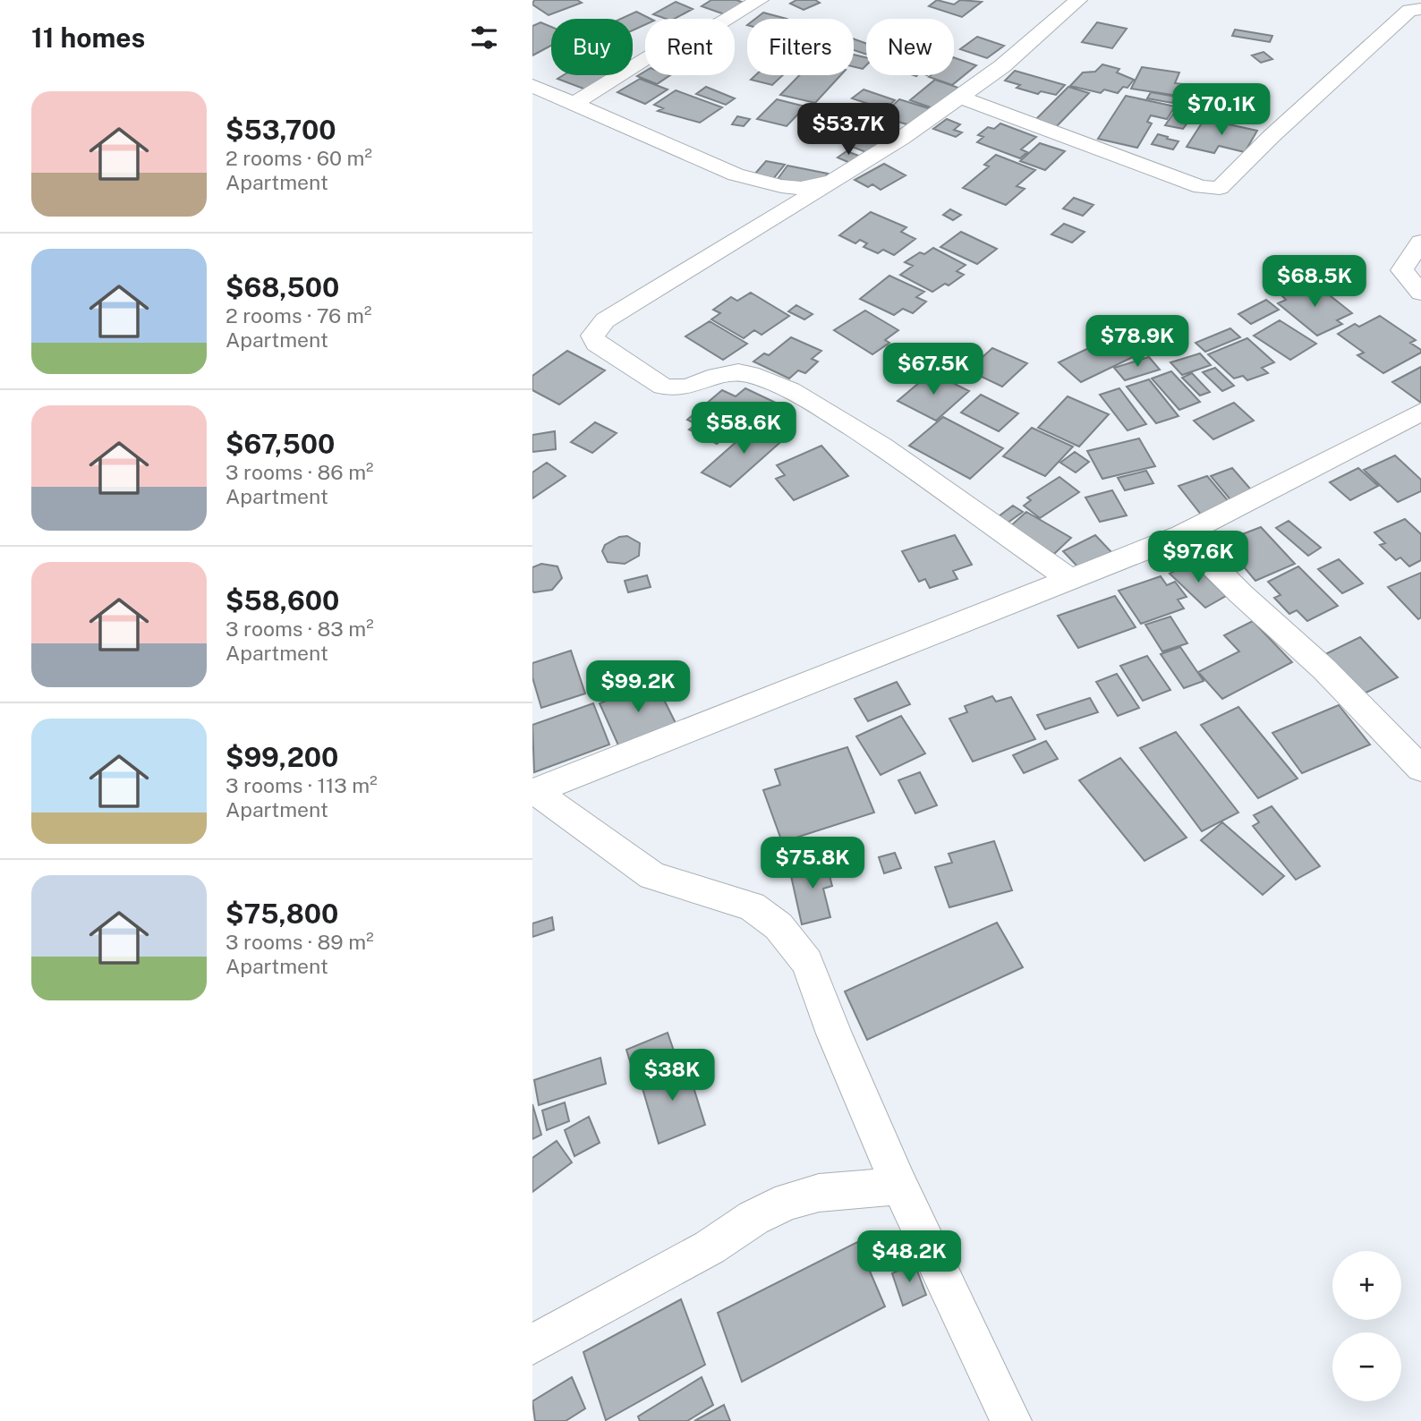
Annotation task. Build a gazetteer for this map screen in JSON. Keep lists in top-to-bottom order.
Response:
{
  "page": {
    "heading": "11 homes",
    "chip": [
      "Buy",
      "Rent",
      "Filters",
      "New"
    ],
    "list": [
      {
        "name": "$53,700",
        "note": "2 rooms · 60 m² · Apartment"
      },
      {
        "name": "$68,500",
        "note": "2 rooms · 76 m² · Apartment"
      },
      {
        "name": "$67,500",
        "note": "3 rooms · 86 m² · Apartment"
      },
      {
        "name": "$58,600",
        "note": "3 rooms · 83 m² · Apartment"
      },
      {
        "name": "$99,200",
        "note": "3 rooms · 113 m² · Apartment"
      },
      {
        "name": "$75,800",
        "note": "3 rooms · 89 m² · Apartment"
      }
    ],
    "price": [
      "$70.1K",
      "$53.7K",
      "$68.5K",
      "$78.9K",
      "$67.5K",
      "$58.6K",
      "$97.6K",
      "$99.2K",
      "$75.8K",
      "$38K",
      "$48.2K"
    ],
    "map_buttons": ["+", "−"]
  }
}
